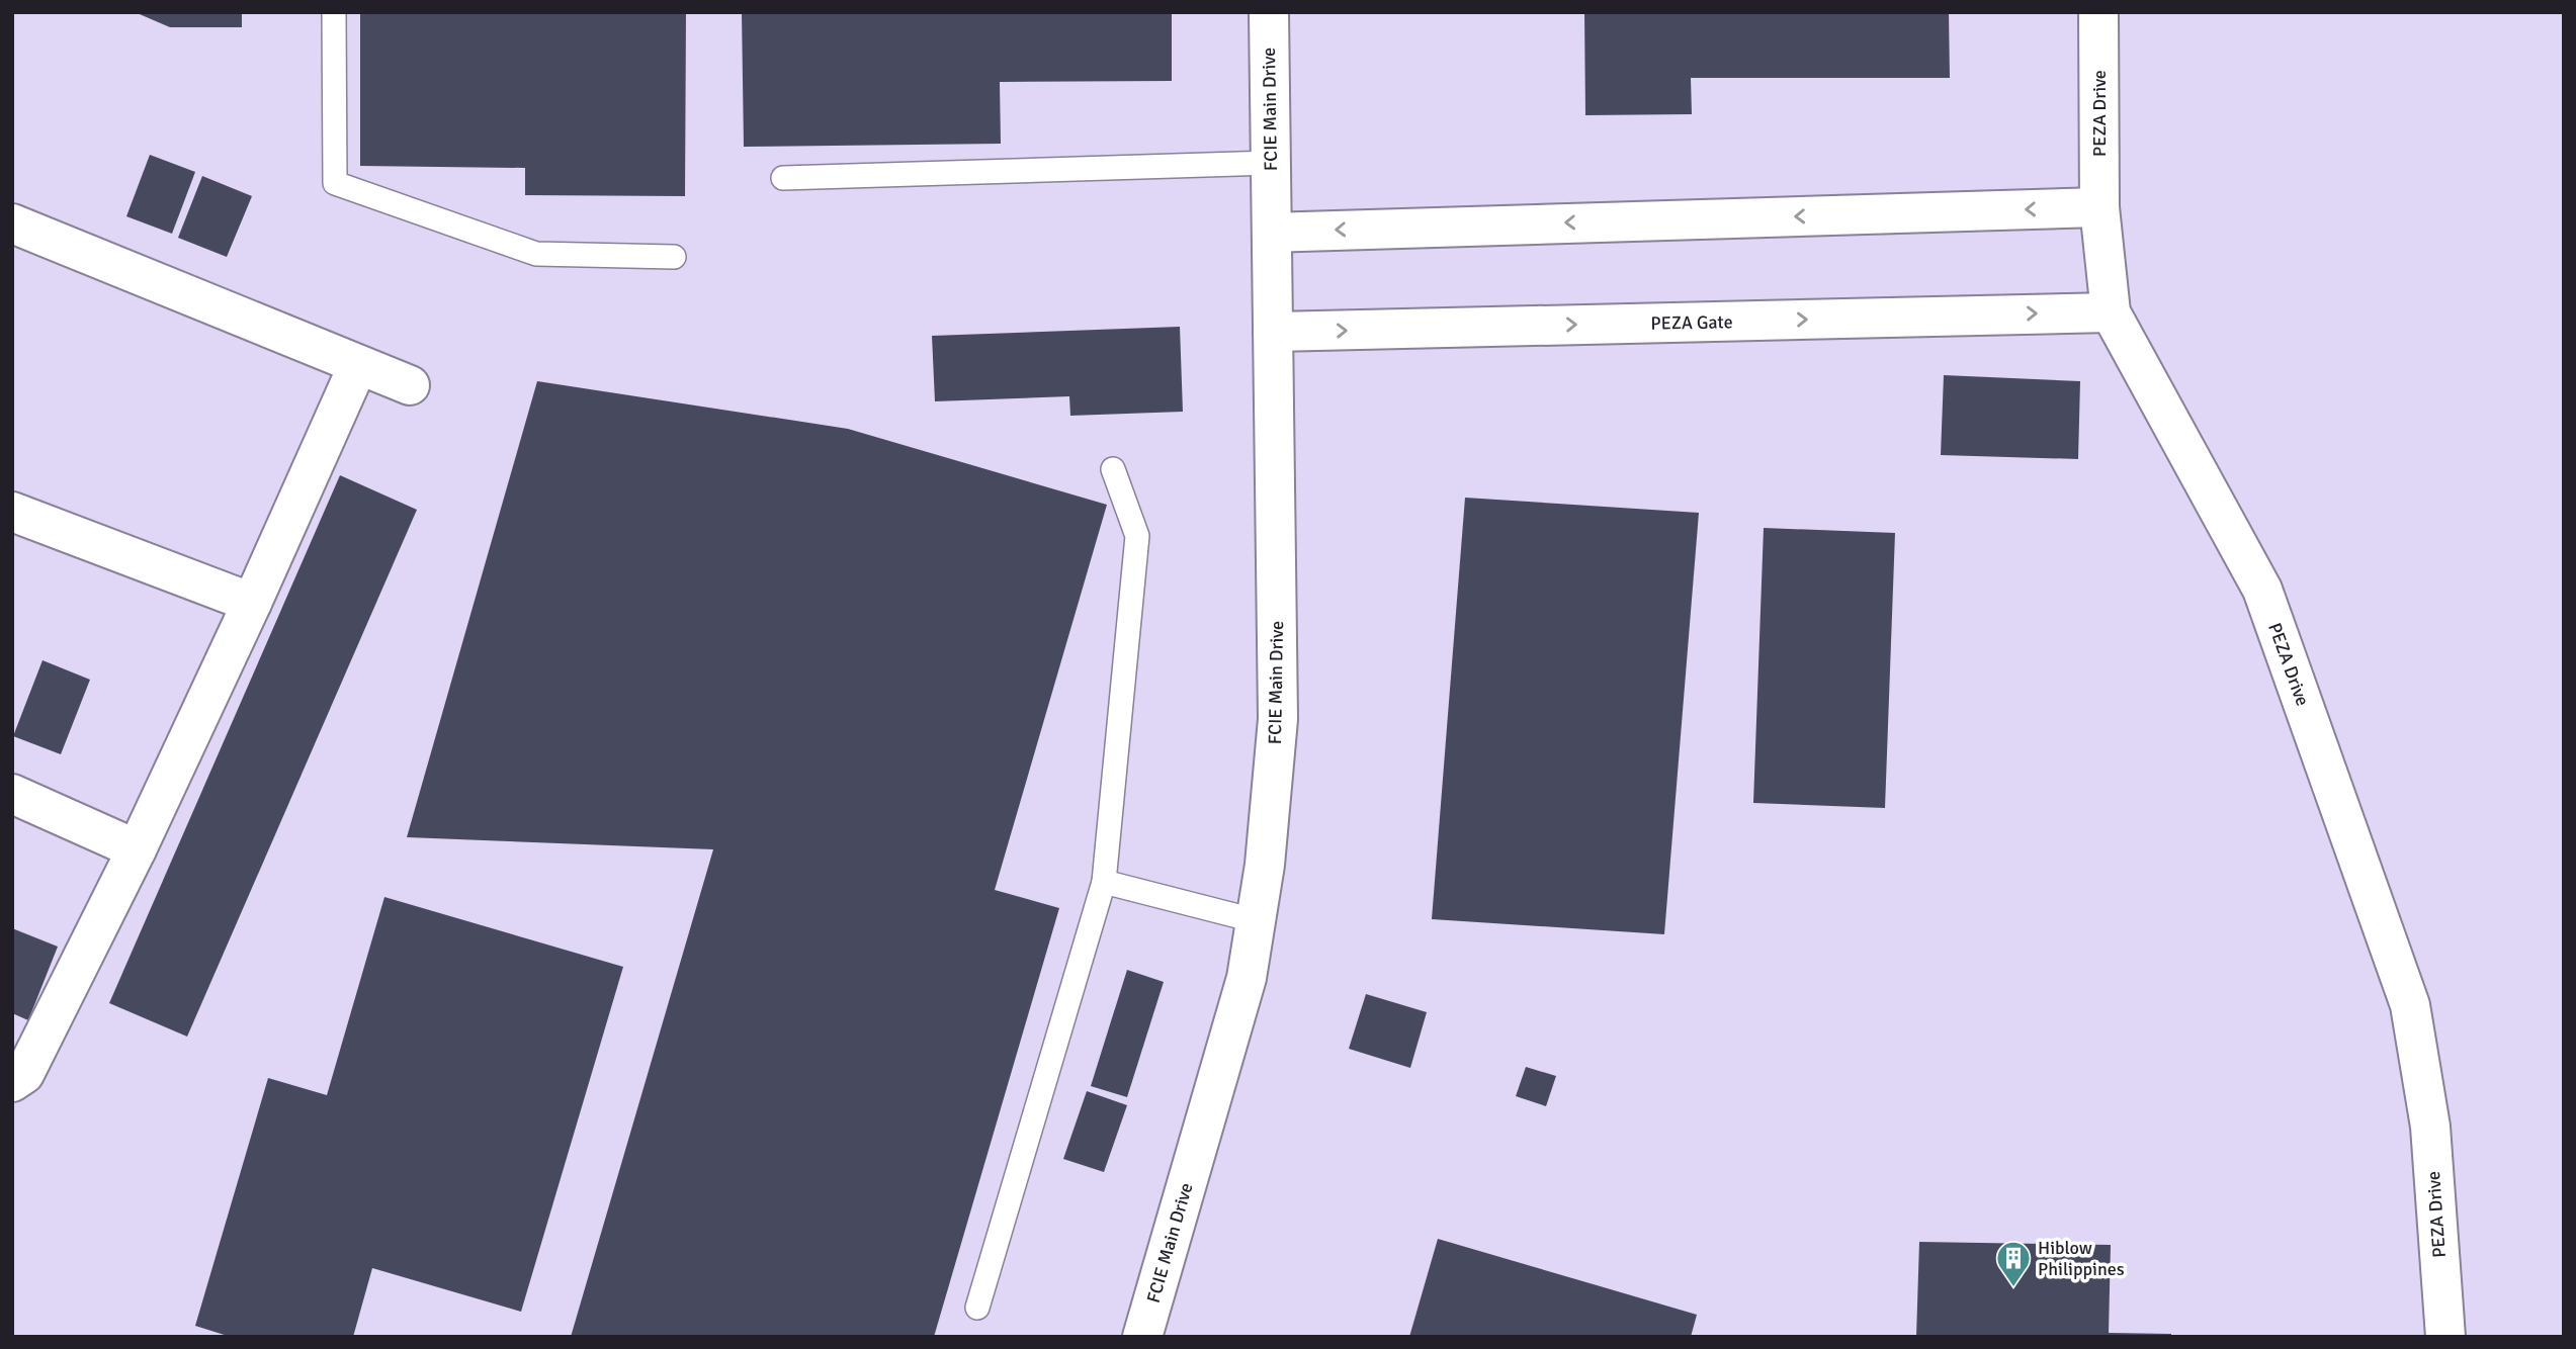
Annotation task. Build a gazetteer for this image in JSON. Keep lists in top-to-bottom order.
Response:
{
  "streets": {
    "street": ["FCIE Main Drive", "PEZA Drive", "PEZA Gate"]
  },
  "crossings": [
    ["FCIE Main Drive", "PEZA Gate"],
    ["PEZA Drive", "PEZA Gate"]
  ],
  "places": {
    "building": ["Hiblow Philippines"]
  }
}
